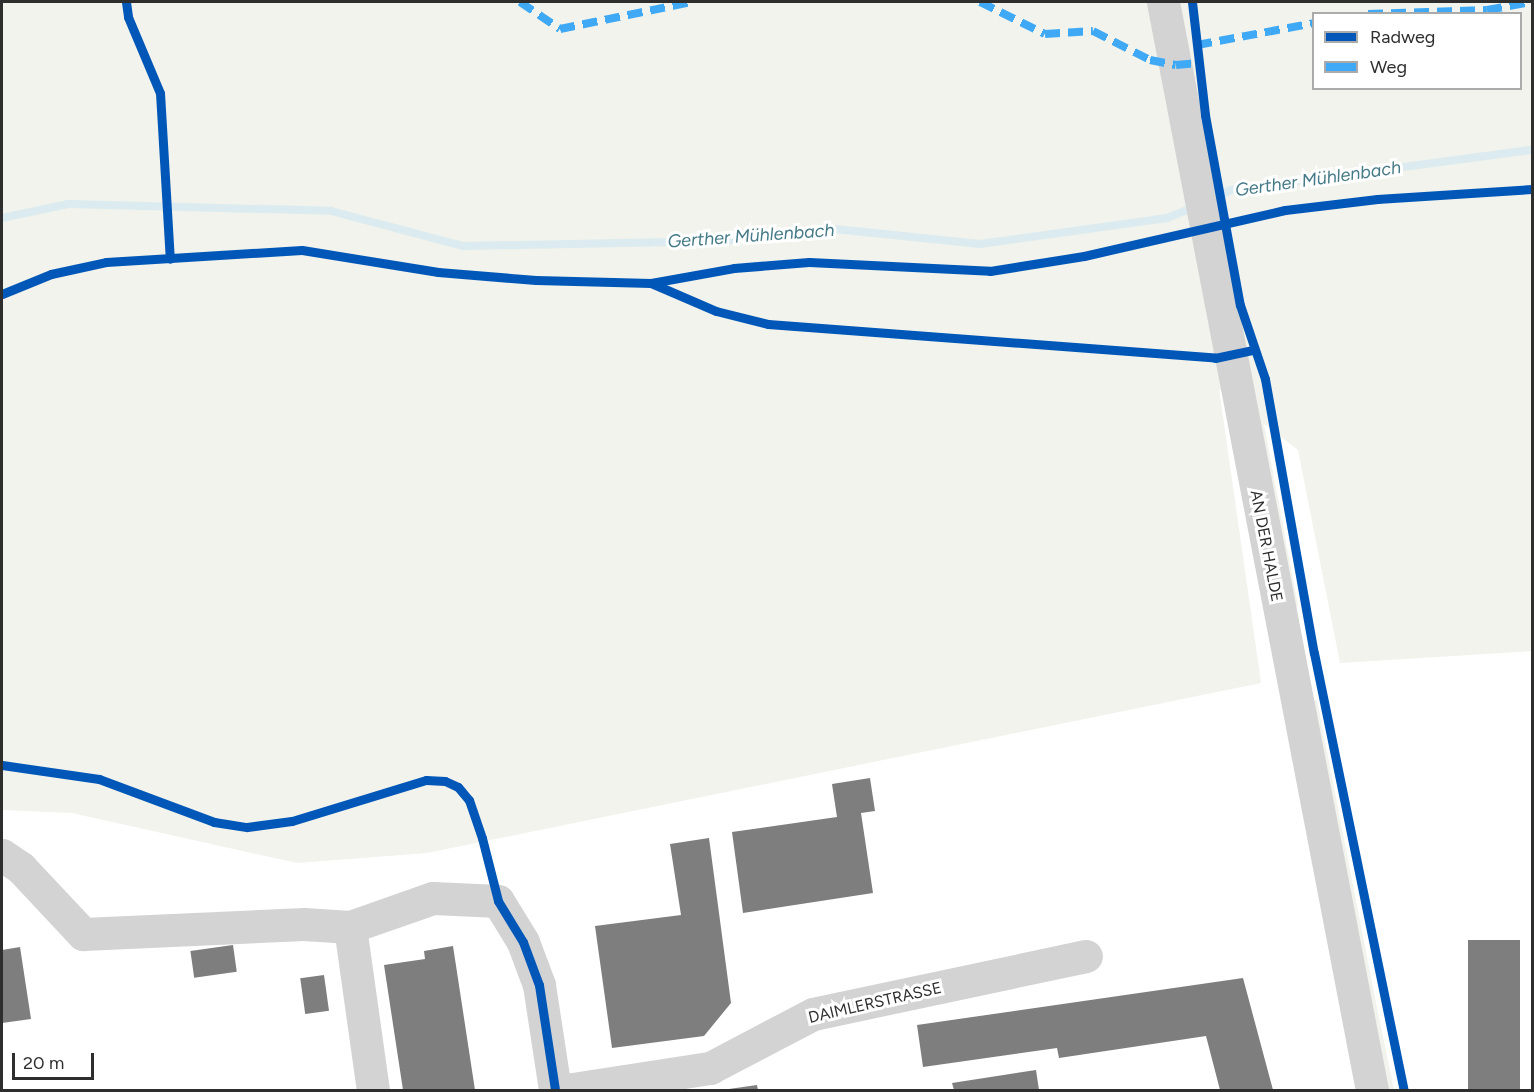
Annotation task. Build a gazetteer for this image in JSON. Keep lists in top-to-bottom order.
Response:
{
  "streets": {
    "street": ["AN DER HALDE", "DAIMLERSTRASSE"]
  },
  "water": ["Gerther Mühlenbach"],
  "legend": ["Radweg", "Weg"],
  "scale_bar": "20 m"
}
